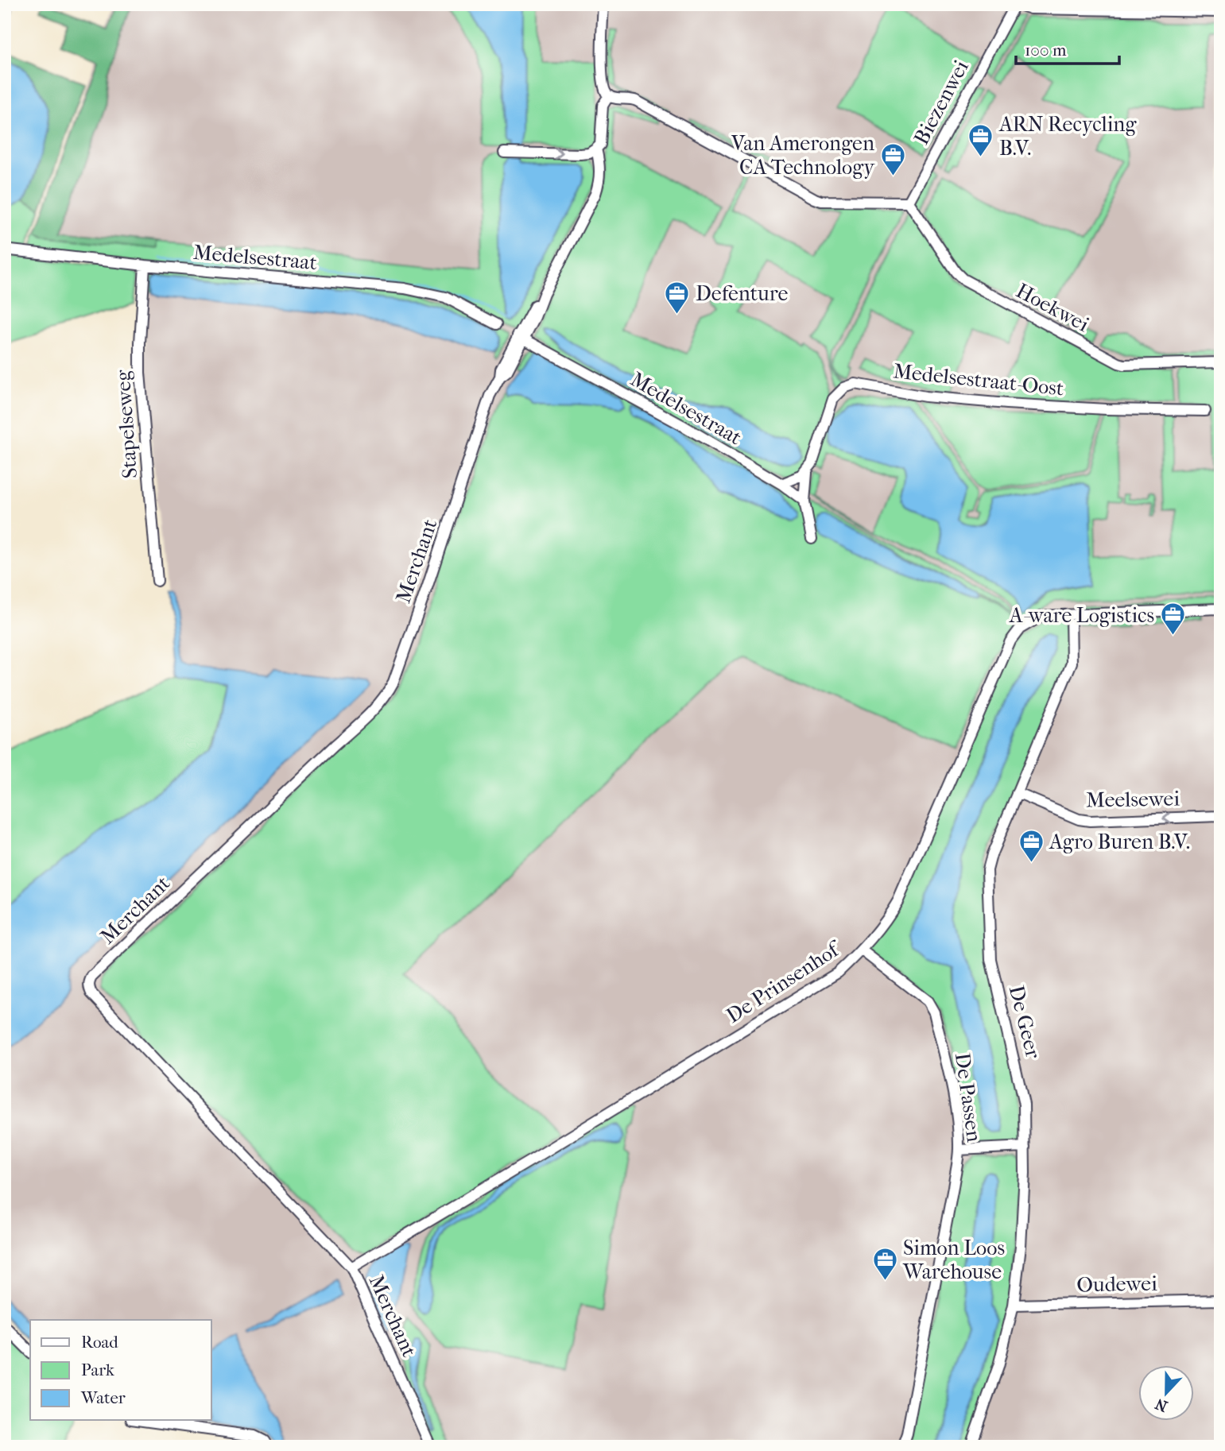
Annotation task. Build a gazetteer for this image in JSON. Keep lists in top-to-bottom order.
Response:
{
  "streets": {
    "street": [
      "Biezenwei",
      "Medelsestraat",
      "Hoekwei",
      "Medelsestraat-Oost",
      "Stapelseweg",
      "Merchant",
      "Meelsewei",
      "De Prinsenhof",
      "De Geer",
      "De Passen",
      "Oudewei"
    ]
  },
  "crossings": [
    ["Biezenwei", "Hoekwei"],
    ["Medelsestraat", "Medelsestraat-Oost"],
    ["Medelsestraat", "Stapelseweg"],
    ["Medelsestraat", "Merchant"],
    ["Merchant", "De Prinsenhof"],
    ["Meelsewei", "De Geer"],
    ["De Prinsenhof", "De Geer"],
    ["De Prinsenhof", "De Passen"],
    ["De Geer", "Oudewei"]
  ],
  "one_way": ["Meelsewei"],
  "places": {
    "office": [
      "ARN Recycling B.V.",
      "Van Amerongen CA Technology",
      "Defenture",
      "A-ware Logistics",
      "Agro Buren B.V.",
      "Simon Loos Warehouse"
    ]
  },
  "legend": ["Road", "Park", "Water"],
  "scale_bar": "100 m",
  "north": "bottom"
}
